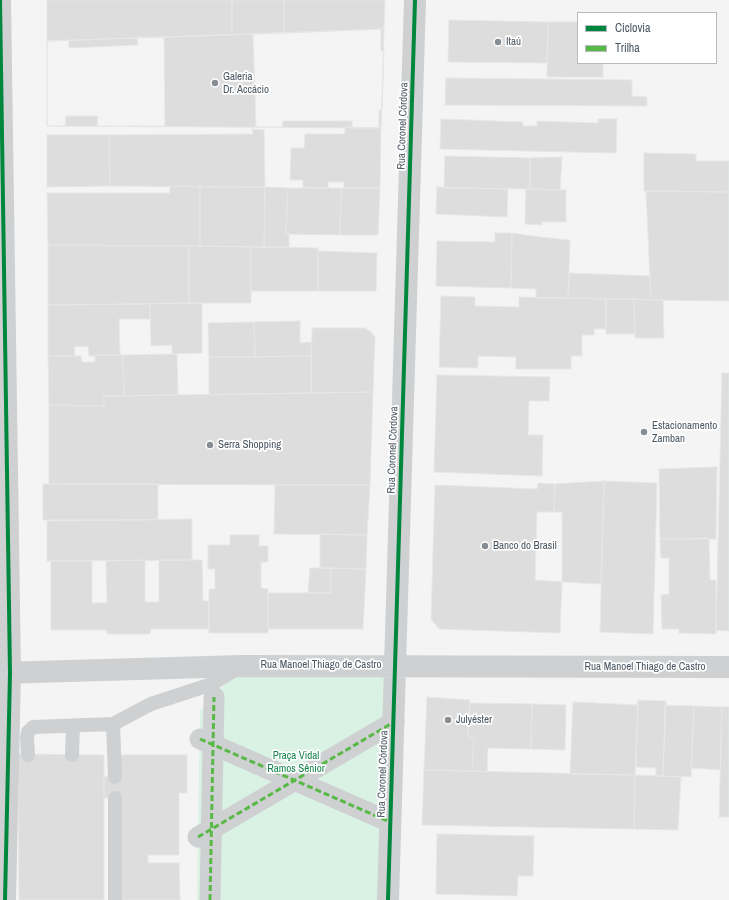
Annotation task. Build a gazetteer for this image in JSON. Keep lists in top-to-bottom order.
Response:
{
  "streets": {
    "street": ["Rua Coronel Córdova", "Rua Manoel Thiago de Castro"]
  },
  "crossings": [
    ["Rua Coronel Córdova", "Rua Manoel Thiago de Castro"]
  ],
  "parks": ["Praça Vidal Ramos Sênior"],
  "places": [
    "Itaú",
    "Galeria Dr. Accácio",
    "Estacionamento Zamban",
    "Serra Shopping",
    "Banco do Brasil",
    "Julyéster"
  ],
  "legend": ["Ciclovia", "Trilha"]
}
